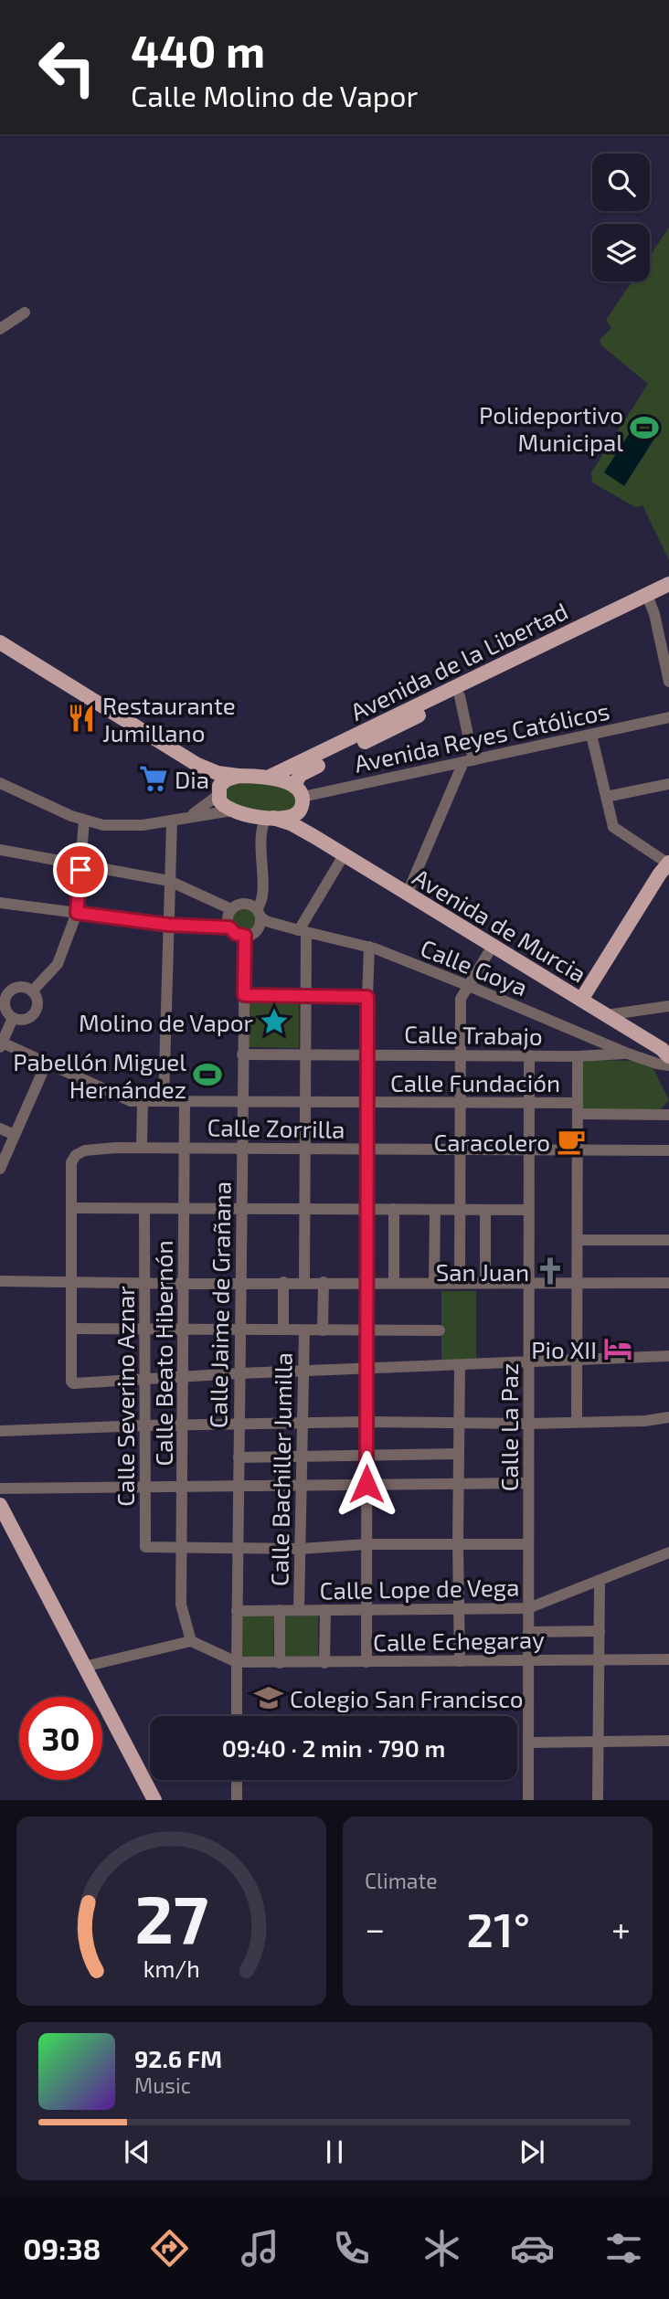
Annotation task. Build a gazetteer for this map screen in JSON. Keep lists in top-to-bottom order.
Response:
{
  "streets": {
    "main road": ["Avenida de la Libertad", "Avenida de Murcia"],
    "street": [
      "Avenida Reyes Católicos",
      "Calle Goya",
      "Calle Trabajo",
      "Calle Fundación",
      "Calle Zorrilla",
      "Calle Jaime de Grañana",
      "Calle Beato Hibernón",
      "Calle Severino Aznar",
      "Calle La Paz",
      "Calle Bachiller Jumilla",
      "Calle Lope de Vega",
      "Calle Echegaray"
    ]
  },
  "crossings": [
    ["Calle Goya", "Calle Trabajo"],
    ["Calle Goya", "Calle Jaime de Grañana"],
    ["Calle Trabajo", "Calle Jaime de Grañana"],
    ["Calle Trabajo", "Calle La Paz"],
    ["Calle Fundación", "Calle Jaime de Grañana"],
    ["Calle Fundación", "Calle Beato Hibernón"],
    ["Calle Fundación", "Calle La Paz"],
    ["Calle Zorrilla", "Calle Jaime de Grañana"],
    ["Calle Zorrilla", "Calle Beato Hibernón"],
    ["Calle Zorrilla", "Calle La Paz"],
    ["Calle Jaime de Grañana", "Calle Lope de Vega"],
    ["Calle Jaime de Grañana", "Calle Echegaray"],
    ["Calle Beato Hibernón", "Calle Severino Aznar"],
    ["Calle La Paz", "Calle Lope de Vega"],
    ["Calle La Paz", "Calle Echegaray"],
    ["Calle Bachiller Jumilla", "Calle Lope de Vega"]
  ],
  "places": {
    "sports": ["Polideportivo Municipal", "Pabellón Miguel Hernández"],
    "restaurant": ["Restaurante Jumillano"],
    "supermarket": ["Dia"],
    "place": ["Molino de Vapor"],
    "cafe": ["Caracolero"],
    "church": ["San Juan"],
    "hotel": ["Pio XII"],
    "school or university": ["Colegio San Francisco"]
  },
  "page": {
    "turn": ["440 m", "Calle Molino de Vapor"],
    "limit": "30",
    "trip": "09:40 · 2 min · 790 m",
    "tile": "Climate",
    "heat": ["−", "21°", "+"],
    "song": ["92.6 FM", "Music"],
    "tabs": "09:38",
    "gauge": ["27", "km/h"]
  }
}
